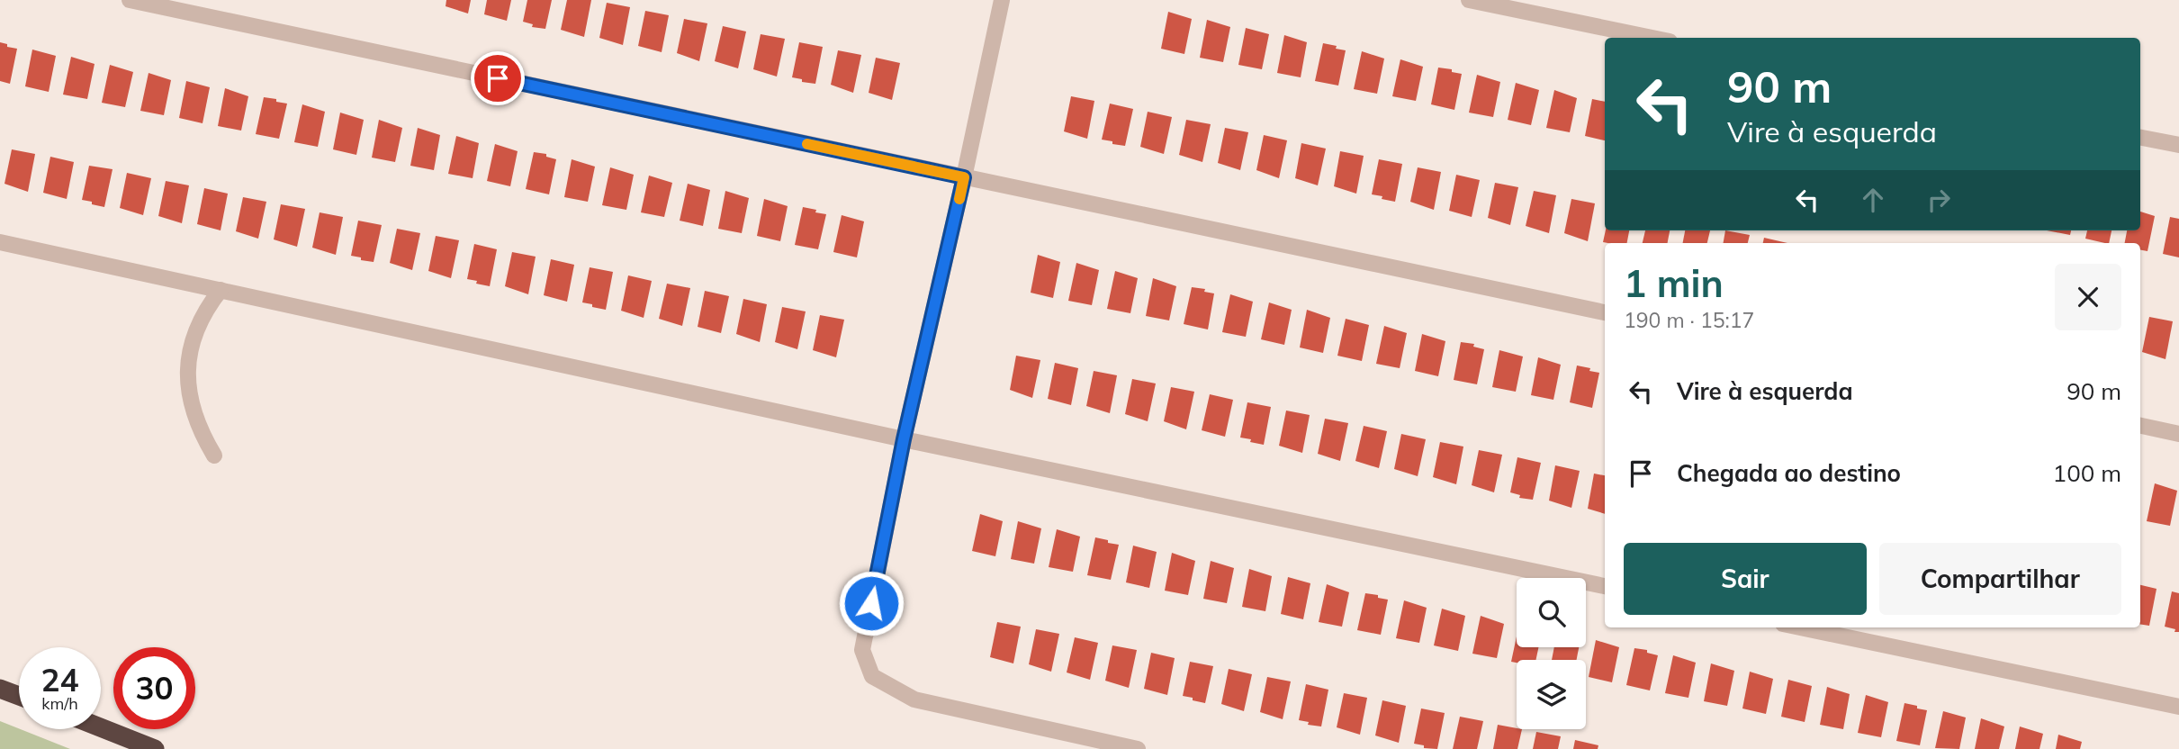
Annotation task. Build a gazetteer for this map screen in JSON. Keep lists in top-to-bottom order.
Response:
{
  "page": {
    "turn": ["90 m", "Vire à esquerda"],
    "heading": ["1 min", "190 m · 15:17"],
    "list": [
      {
        "name": "Vire à esquerda",
        "value": "90 m"
      },
      {
        "name": "Chegada ao destino",
        "value": "100 m"
      }
    ],
    "buttons": ["Sair", "Compartilhar"],
    "speed": "24 km/h",
    "limit": "30"
  }
}
